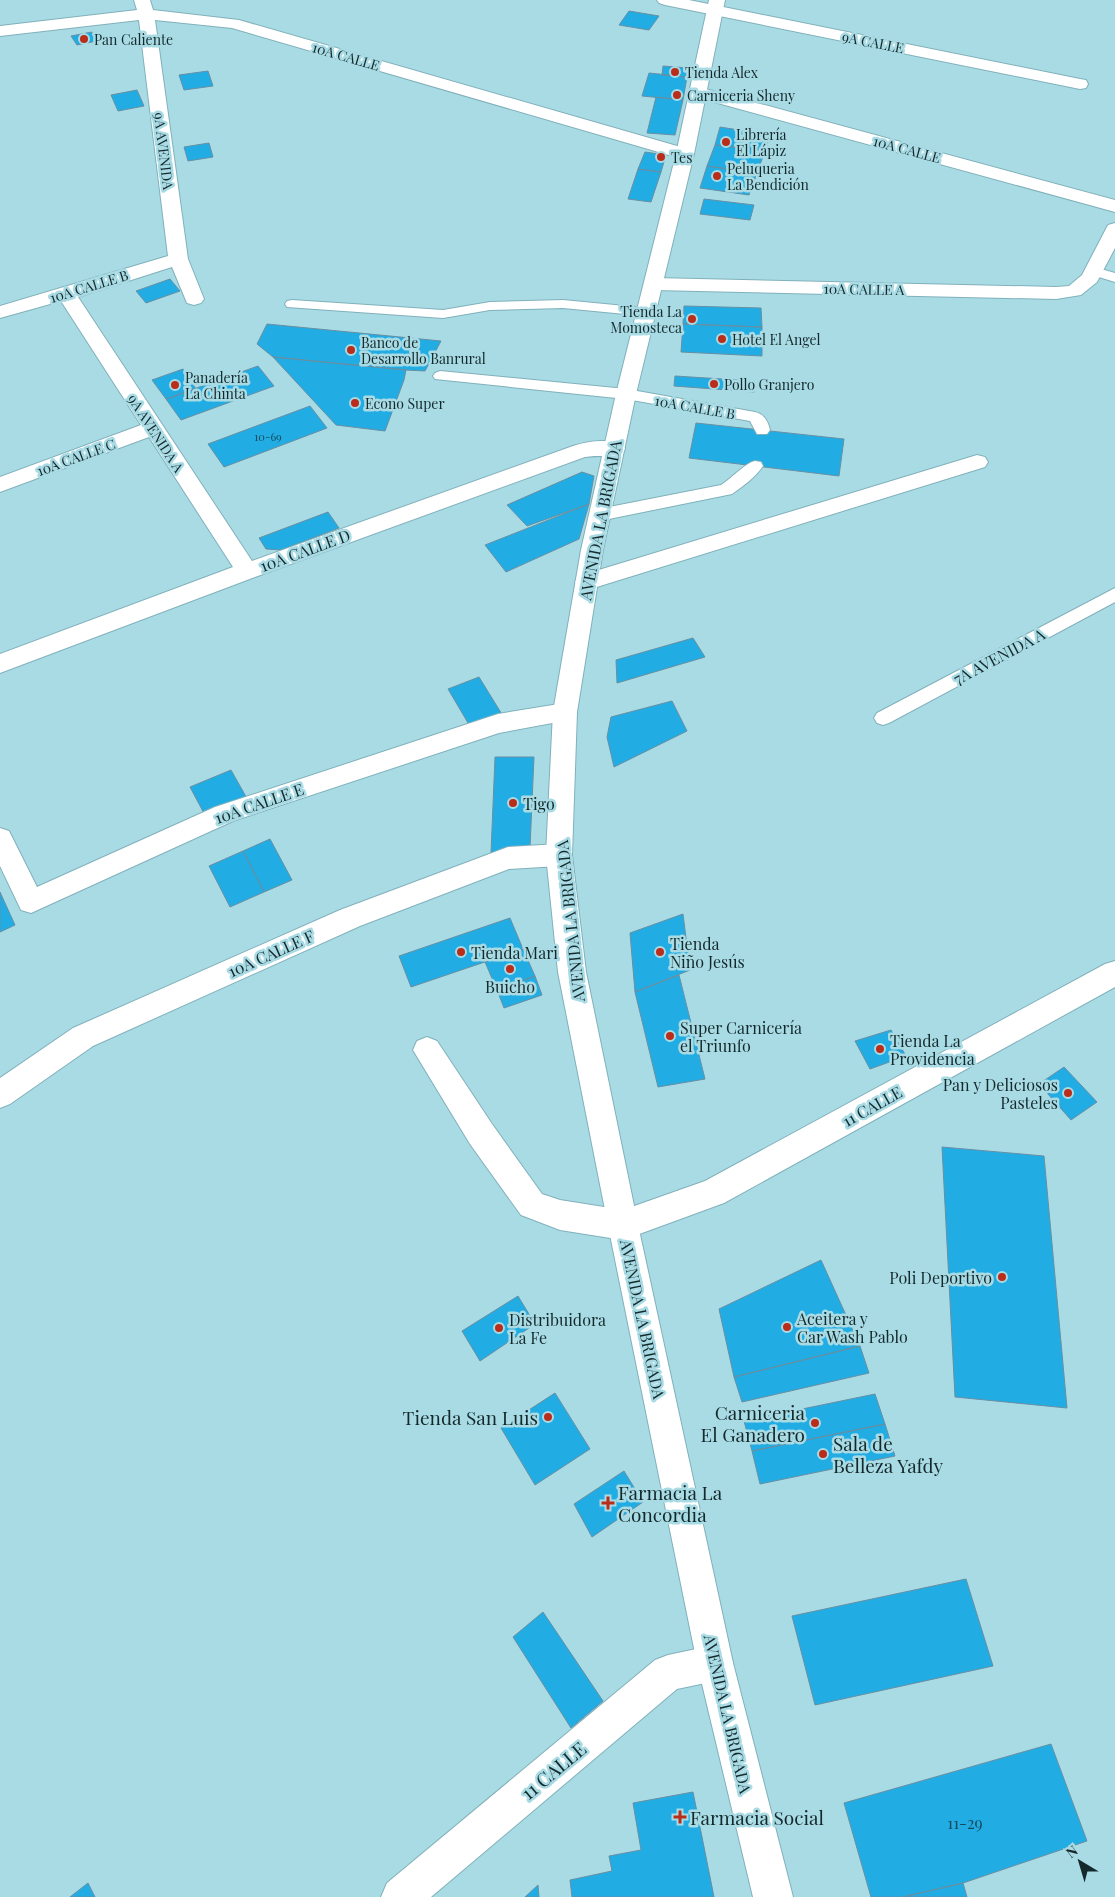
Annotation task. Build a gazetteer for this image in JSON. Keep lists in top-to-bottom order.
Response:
{
  "streets": {
    "street": [
      "9A CALLE",
      "10A CALLE",
      "9A AVENIDA",
      "10A CALLE B",
      "10A CALLE A",
      "9A AVENIDA A",
      "10A CALLE C",
      "AVENIDA LA BRIGADA",
      "10A CALLE D",
      "10A CALLE E",
      "10A CALLE F",
      "11 CALLE"
    ],
    "lane": ["7A AVENIDA A"]
  },
  "crossings": [
    ["9A CALLE", "AVENIDA LA BRIGADA"],
    ["10A CALLE", "9A AVENIDA"],
    ["10A CALLE", "AVENIDA LA BRIGADA"],
    ["9A AVENIDA", "10A CALLE B"],
    ["10A CALLE B", "9A AVENIDA A"],
    ["10A CALLE B", "AVENIDA LA BRIGADA"],
    ["10A CALLE A", "AVENIDA LA BRIGADA"],
    ["9A AVENIDA A", "10A CALLE C"],
    ["9A AVENIDA A", "10A CALLE D"],
    ["AVENIDA LA BRIGADA", "10A CALLE D"],
    ["AVENIDA LA BRIGADA", "10A CALLE E"],
    ["AVENIDA LA BRIGADA", "10A CALLE F"],
    ["AVENIDA LA BRIGADA", "11 CALLE"]
  ],
  "places": {
    "other": [
      "Pan Caliente",
      "Tienda Alex",
      "Carniceria Sheny",
      "Librería El Lápiz",
      "Tes",
      "Peluqueria La Bendición",
      "Tienda La Momosteca",
      "Hotel El Angel",
      "Banco de Desarrollo Banrural",
      "Pollo Granjero",
      "Panadería La Chinta",
      "Econo Super",
      "Tigo",
      "Tienda Mari",
      "Tienda Niño Jesús",
      "Buicho",
      "Super Carnicería el Triunfo",
      "Tienda La Providencia",
      "Pan y Deliciosos Pasteles",
      "Poli Deportivo",
      "Aceitera y Car Wash Pablo",
      "Distribuidora La Fe",
      "Tienda San Luis",
      "Carniceria El Ganadero",
      "Sala de Belleza Yafdy"
    ],
    "health": ["Farmacia La Concordia", "Farmacia Social"]
  },
  "house_numbers": ["10-69", "11-29"],
  "north": "top left"
}
